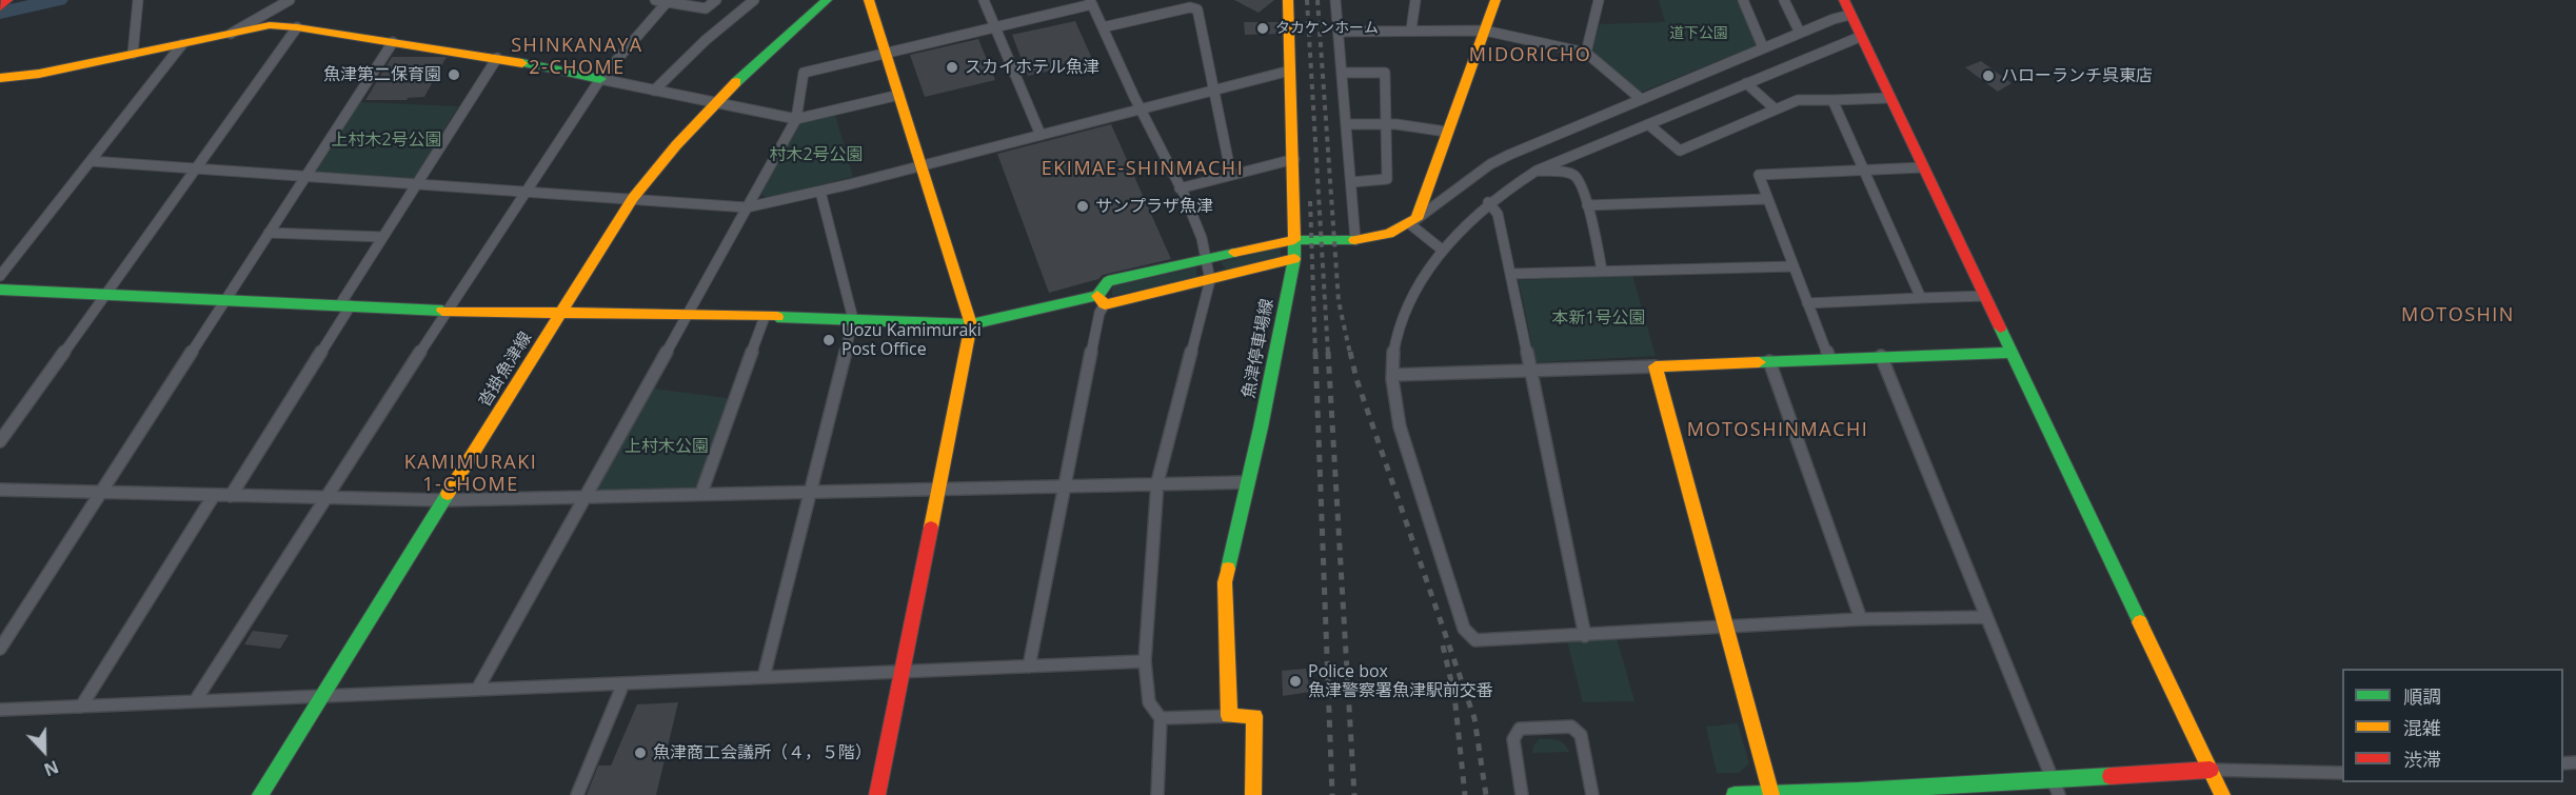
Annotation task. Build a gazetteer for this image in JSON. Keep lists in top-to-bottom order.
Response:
{
  "streets": {
    "street": ["魚津停車場線", "沓掛魚津線"]
  },
  "districts": [
    "SHINKANAYA 2-CHOME",
    "MIDORICHO",
    "EKIMAE-SHINMACHI",
    "MOTOSHIN",
    "MOTOSHINMACHI",
    "KAMIMURAKI 1-CHOME"
  ],
  "parks": [
    "道下公園",
    "上村木2号公園",
    "村木2号公園",
    "本新1号公園",
    "上村木公園"
  ],
  "places": [
    "タカケンホーム",
    "スカイホテル魚津",
    "魚津第二保育園",
    "ハローランチ呉東店",
    "サンプラザ魚津",
    "Uozu Kamimuraki Post Office",
    "Police box 魚津警察署魚津駅前交番",
    "魚津商工会議所（４，５階）"
  ],
  "legend": ["順調", "混雑", "渋滞"],
  "north": "bottom"
}
